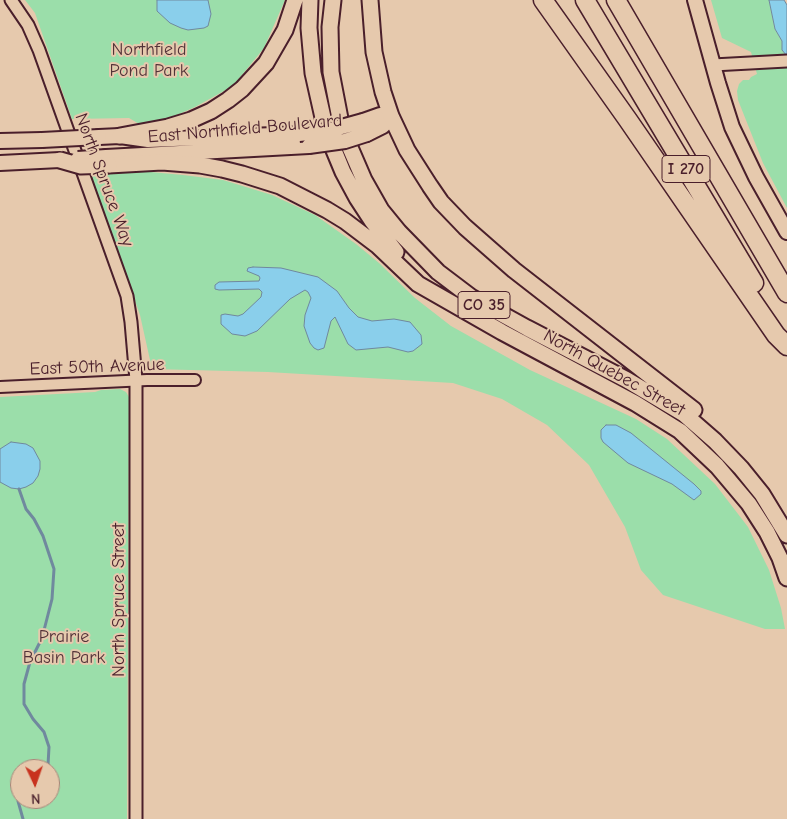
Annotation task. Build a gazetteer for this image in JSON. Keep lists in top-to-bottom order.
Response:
{
  "streets": {
    "highway": ["I 270"],
    "main road": ["East Northfield Boulevard", "CO 35", "North Quebec Street"],
    "street": ["North Spruce Way", "East 50th Avenue", "North Spruce Street"]
  },
  "crossings": [
    ["North Spruce Way", "East 50th Avenue"],
    ["North Spruce Way", "North Spruce Street"],
    ["CO 35", "North Quebec Street"],
    ["East 50th Avenue", "North Spruce Street"]
  ],
  "parks": ["Northfield Pond Park", "Prairie Basin Park"],
  "north": "bottom"
}
